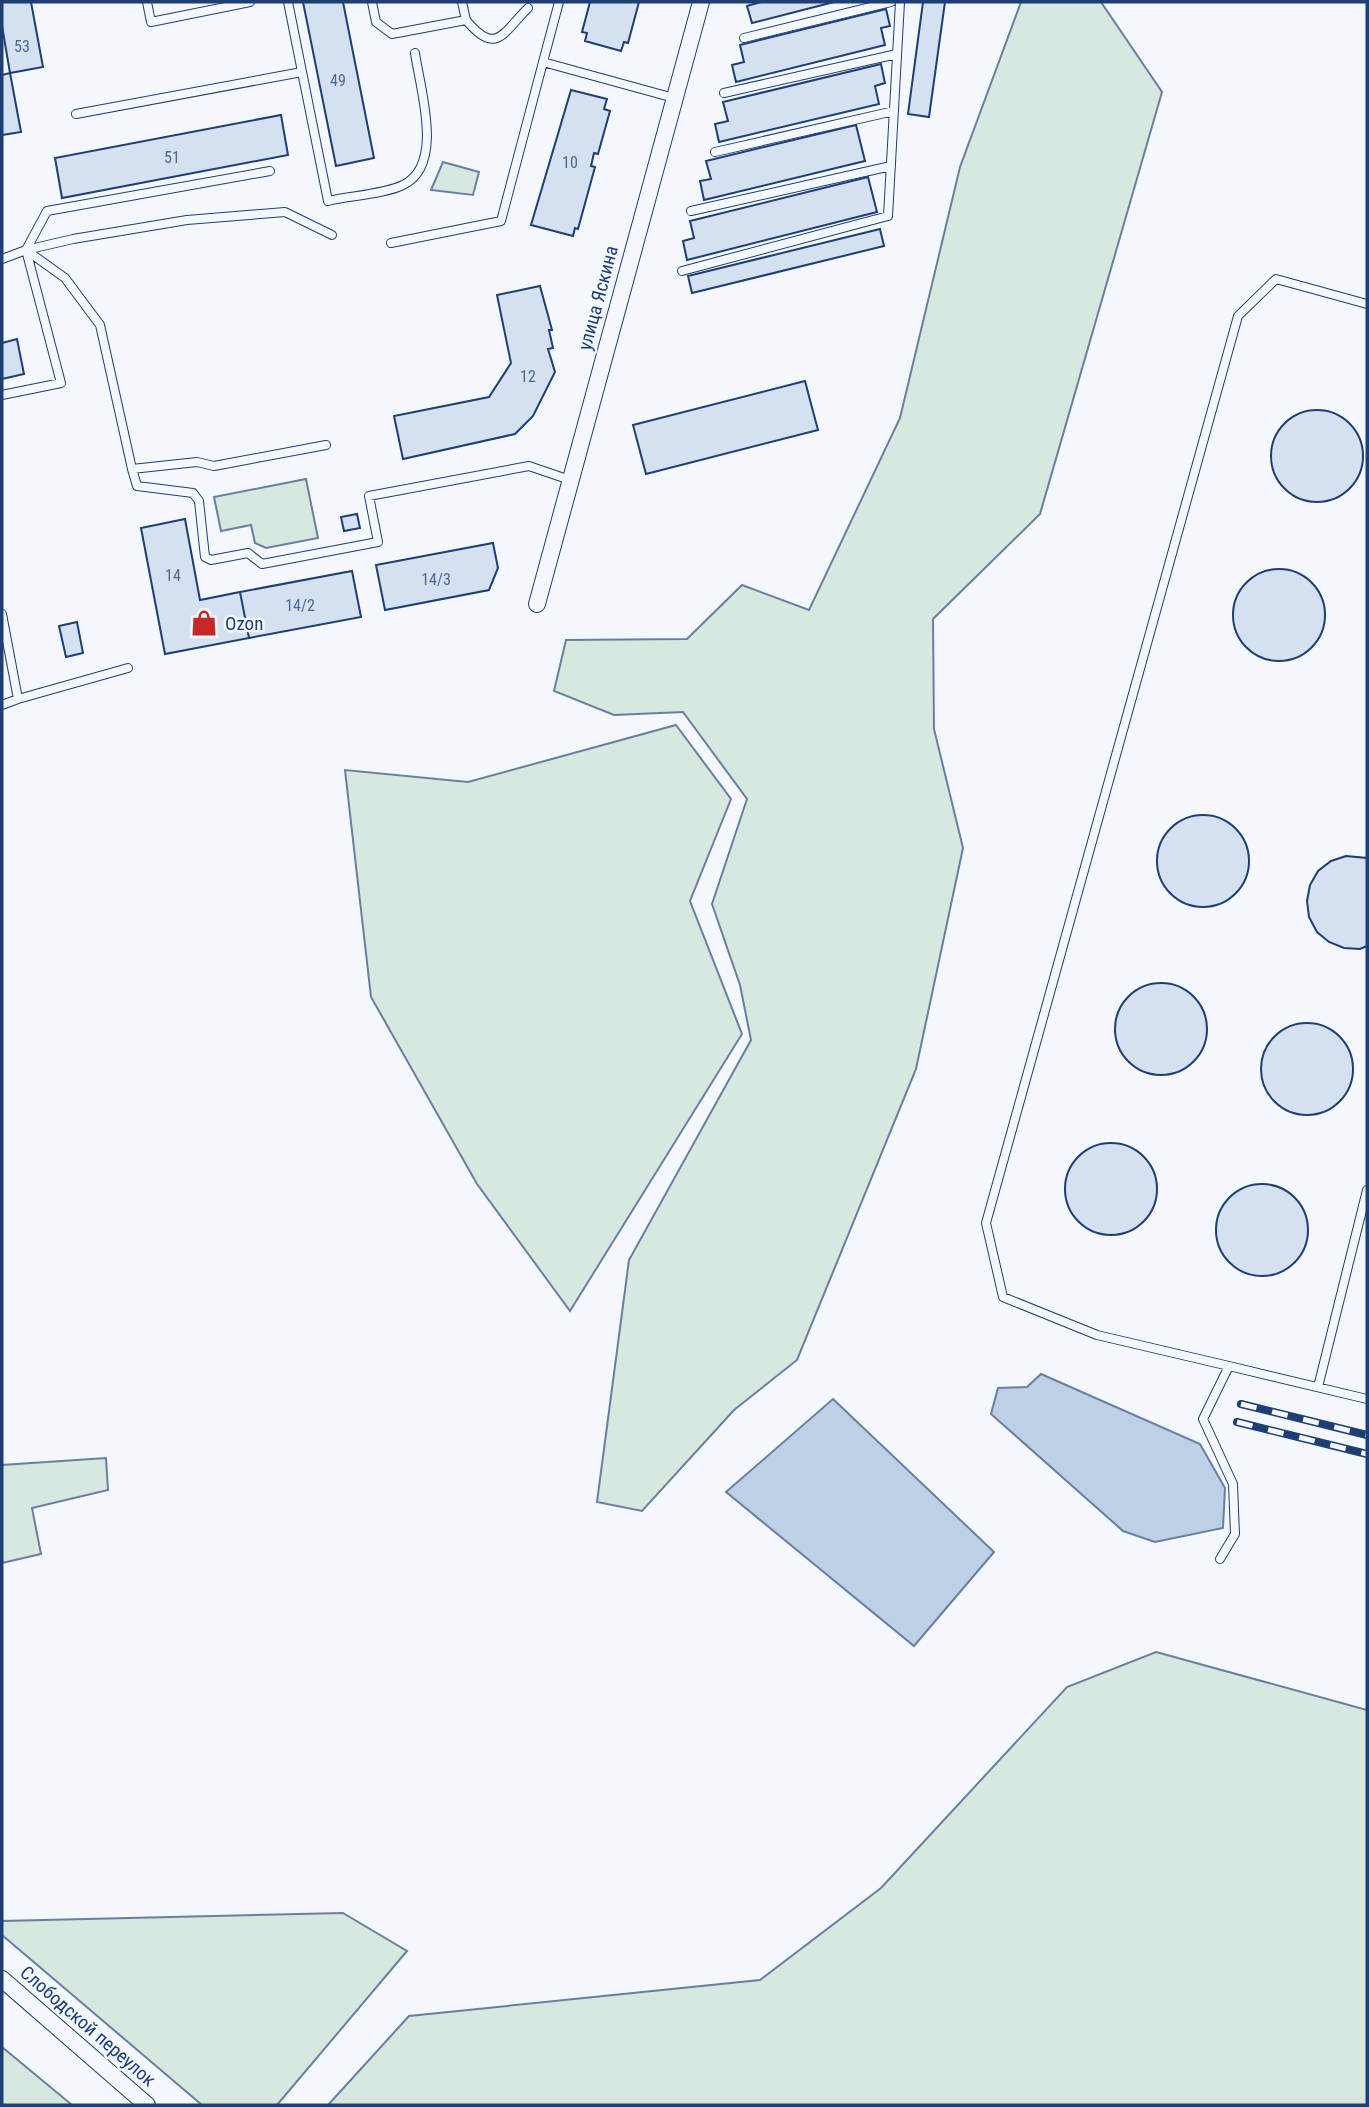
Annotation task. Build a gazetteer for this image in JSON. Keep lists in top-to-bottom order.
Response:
{
  "streets": {
    "street": ["улица Яскина", "Слободской переулок"]
  },
  "places": {
    "shop": ["Ozon"]
  },
  "house_numbers": [
    "53",
    "49",
    "51",
    "10",
    "12",
    "14",
    "14/3",
    "14/2"
  ]
}
